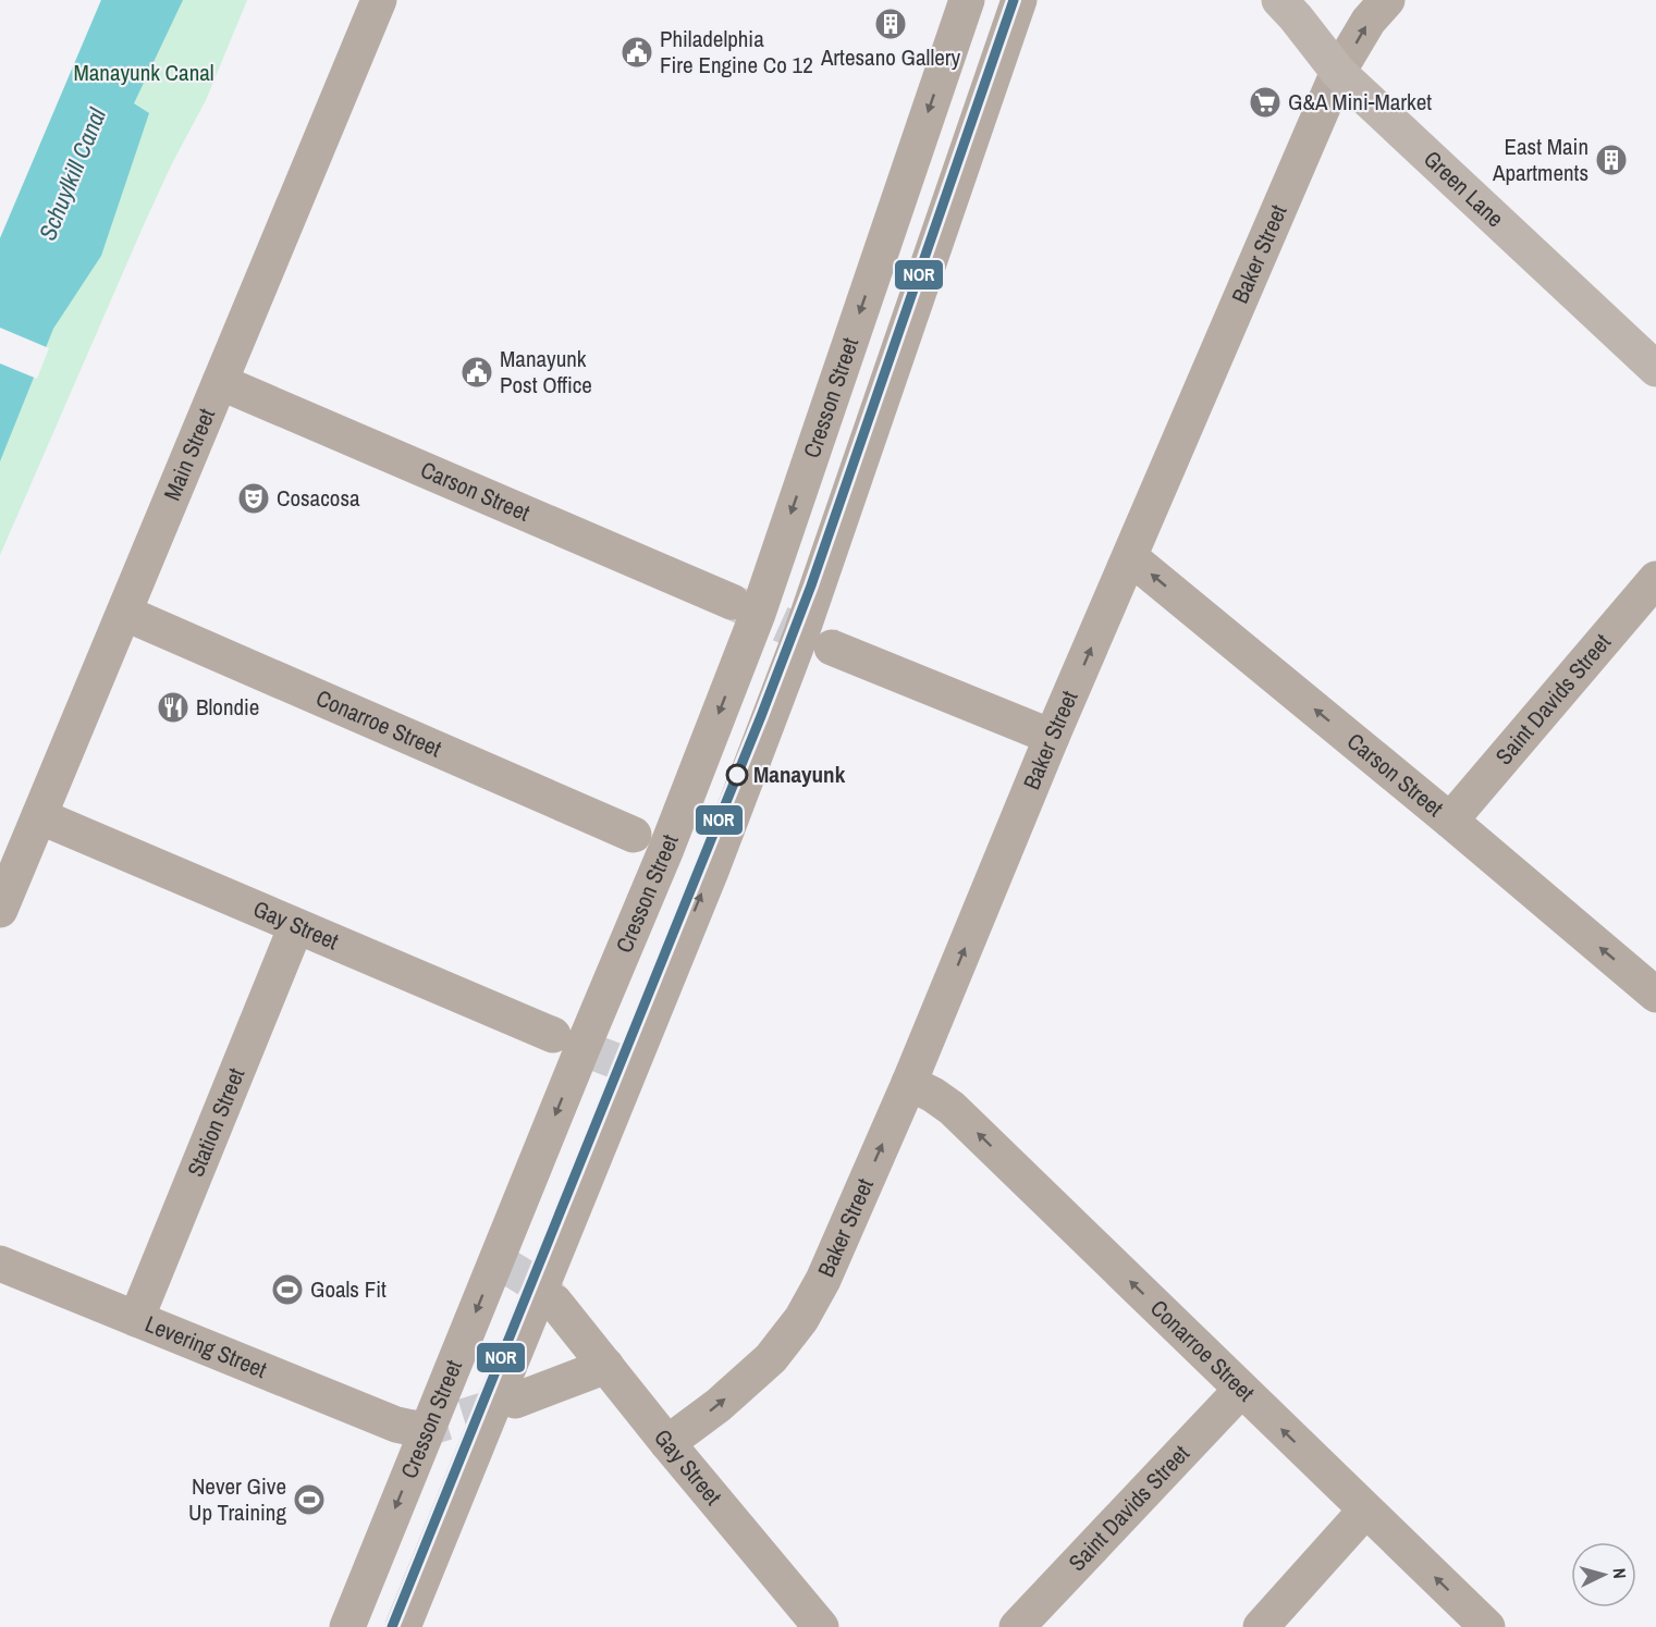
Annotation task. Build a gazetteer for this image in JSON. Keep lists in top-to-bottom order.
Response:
{
  "streets": {
    "main road": ["Green Lane"],
    "street": [
      "Baker Street",
      "Cresson Street",
      "Main Street",
      "Carson Street",
      "Saint Davids Street",
      "Conarroe Street",
      "Gay Street",
      "Station Street",
      "Levering Street"
    ]
  },
  "crossings": [
    ["Green Lane", "Baker Street"],
    ["Baker Street", "Carson Street"],
    ["Baker Street", "Conarroe Street"],
    ["Baker Street", "Gay Street"],
    ["Main Street", "Carson Street"],
    ["Main Street", "Conarroe Street"],
    ["Main Street", "Gay Street"],
    ["Carson Street", "Saint Davids Street"],
    ["Saint Davids Street", "Conarroe Street"],
    ["Gay Street", "Station Street"],
    ["Station Street", "Levering Street"]
  ],
  "one_way": ["Carson Street", "Conarroe Street"],
  "water": ["Schuylkill Canal"],
  "parks": ["Manayunk Canal"],
  "places": {
    "building": ["Artesano Gallery", "East Main Apartments"],
    "public building": ["Philadelphia Fire Engine Co 12", "Manayunk Post Office"],
    "supermarket": ["G&A Mini-Market"],
    "theatre": ["Cosacosa"],
    "restaurant": ["Blondie"],
    "other": ["Manayunk"],
    "sports": ["Goals Fit", "Never Give Up Training"]
  },
  "lines": ["transit line NOR"],
  "north": "right"
}
